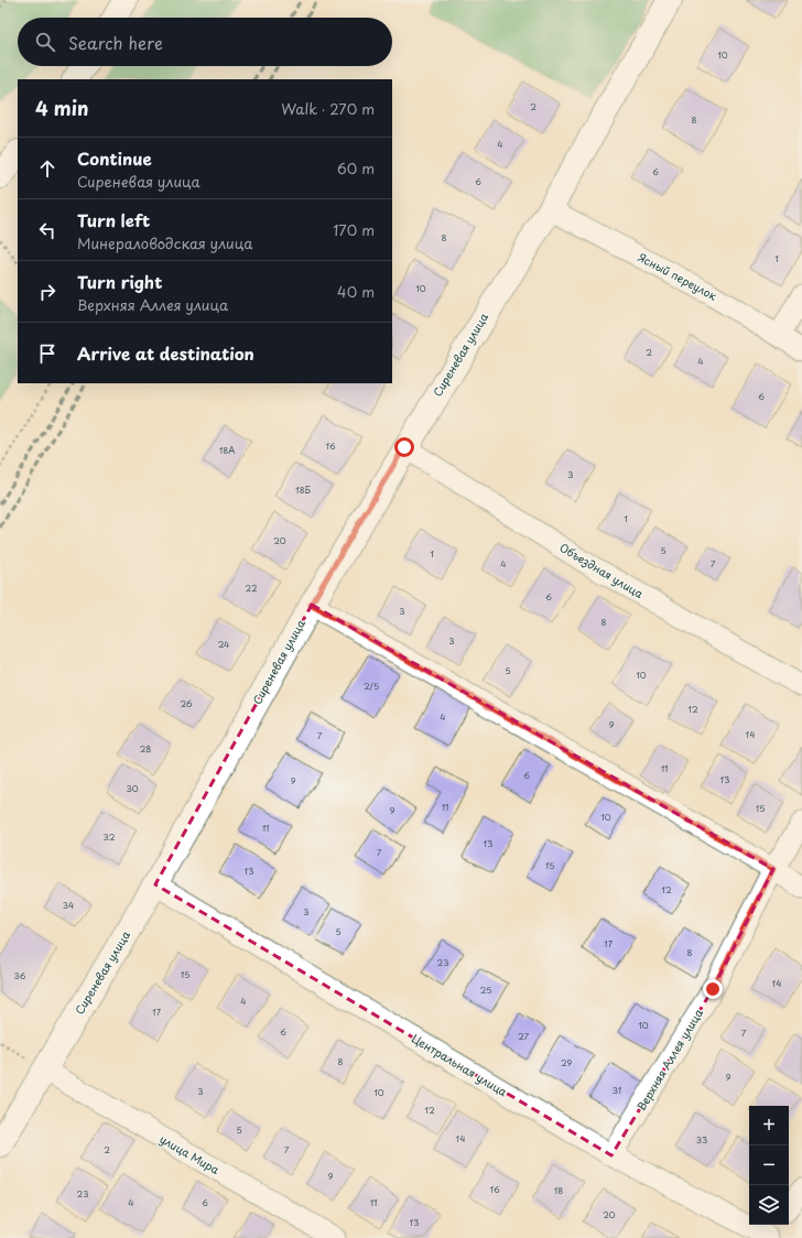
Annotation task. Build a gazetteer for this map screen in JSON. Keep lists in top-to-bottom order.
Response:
{
  "streets": {
    "street": [
      "Ясный переулок",
      "Сиреневая улица",
      "Объездная улица",
      "Верхняя Аллея улица",
      "Центральная улица",
      "улица Мира"
    ]
  },
  "crossings": [
    ["Ясный переулок", "Сиреневая улица"],
    ["Сиреневая улица", "Объездная улица"],
    ["Сиреневая улица", "Центральная улица"],
    ["Сиреневая улица", "улица Мира"],
    ["Верхняя Аллея улица", "Центральная улица"]
  ],
  "house_numbers": [
    "10",
    "2",
    "8",
    "4",
    "6",
    "6",
    "8",
    "1",
    "10",
    "2",
    "4",
    "6",
    "16",
    "18А",
    "3",
    "18Б",
    "1",
    "20",
    "5",
    "1",
    "4",
    "7",
    "22",
    "6",
    "3",
    "8",
    "3",
    "24",
    "5",
    "10",
    "2/5",
    "26",
    "12",
    "4",
    "9",
    "14",
    "7",
    "28",
    "11",
    "6",
    "13",
    "9",
    "30",
    "11",
    "15",
    "9",
    "10",
    "11",
    "32",
    "13",
    "7",
    "15",
    "13",
    "12",
    "34",
    "3",
    "5",
    "17",
    "8",
    "23",
    "15",
    "36",
    "14",
    "25",
    "4",
    "17",
    "10",
    "6",
    "7",
    "27",
    "8",
    "29",
    "9",
    "31",
    "3",
    "10",
    "12",
    "5",
    "14",
    "33",
    "2",
    "7",
    "9",
    "16",
    "18",
    "23",
    "4",
    "6",
    "11",
    "20",
    "13"
  ],
  "page": {
    "search": "Search here",
    "heading": ["4 min", "Walk · 270 m"],
    "list": [
      ["Continue", "Сиреневая улица", "60 m"],
      ["Turn left", "Минераловодская улица", "170 m"],
      ["Turn right", "Верхняя Аллея улица", "40 m"],
      "Arrive at destination"
    ],
    "map_buttons": ["+", "−"]
  }
}
